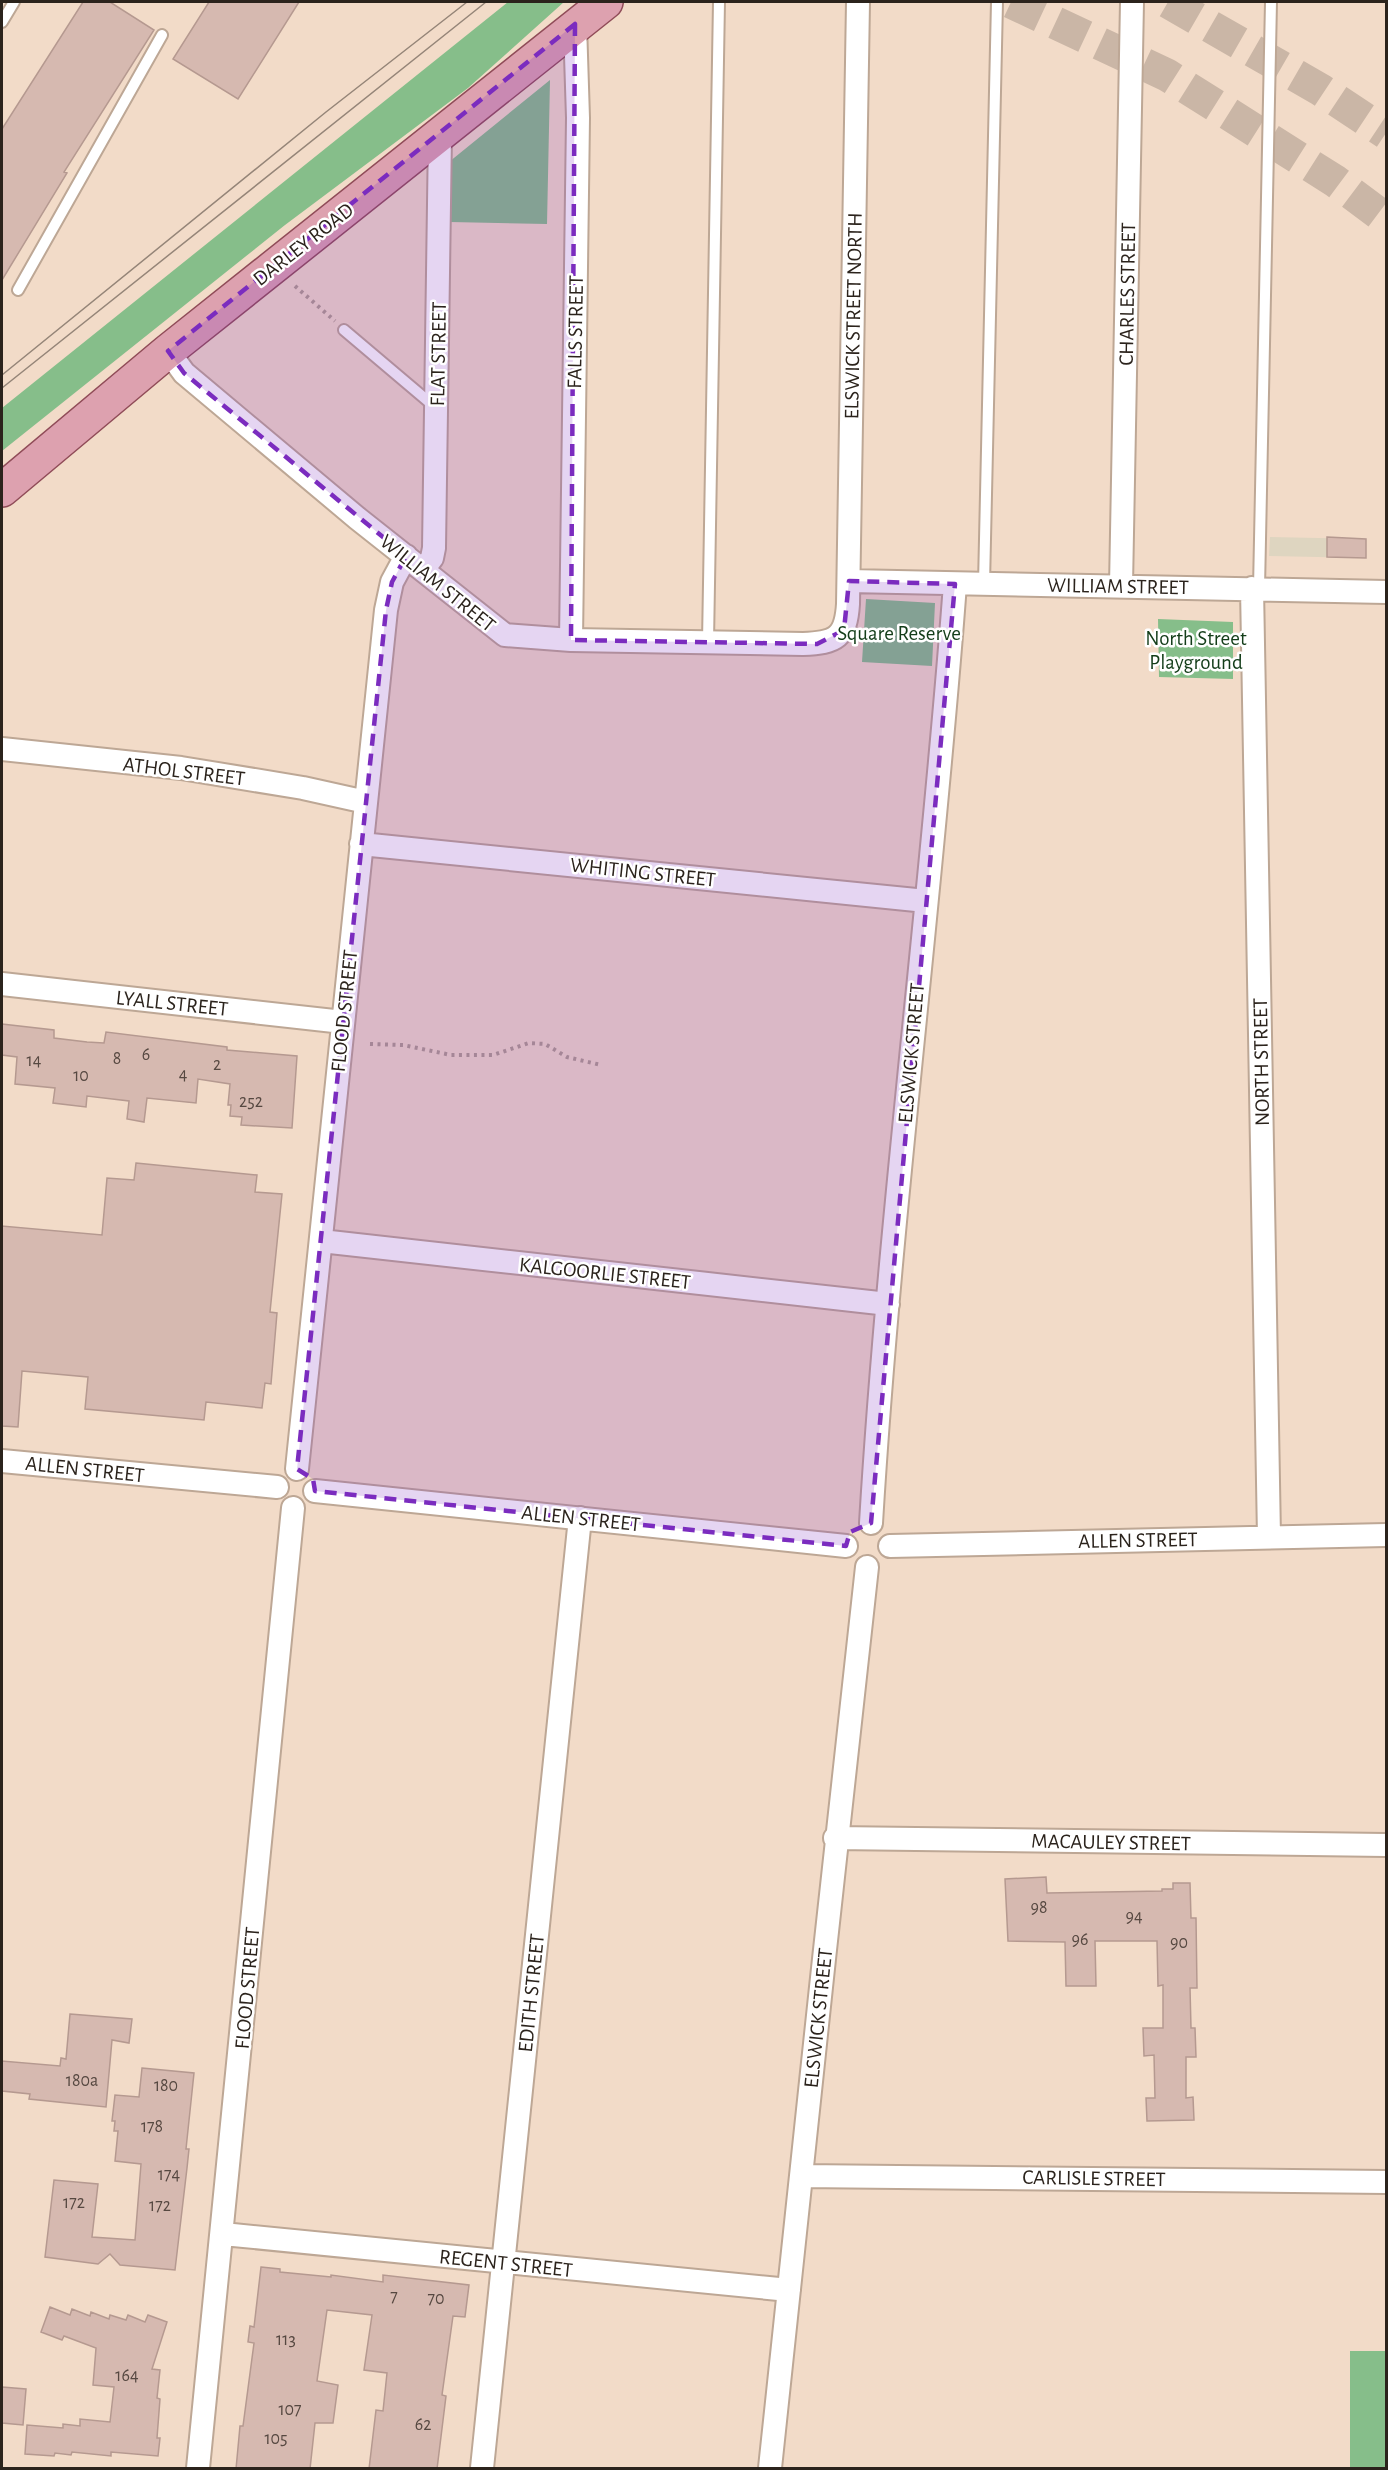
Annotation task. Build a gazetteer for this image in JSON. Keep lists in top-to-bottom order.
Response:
{
  "streets": {
    "main road": ["DARLEY ROAD"],
    "street": [
      "CHARLES STREET",
      "ELSWICK STREET NORTH",
      "FALLS STREET",
      "FLAT STREET",
      "WILLIAM STREET",
      "ATHOL STREET",
      "WHITING STREET",
      "LYALL STREET",
      "FLOOD STREET",
      "ELSWICK STREET",
      "NORTH STREET",
      "KALGOORLIE STREET",
      "ALLEN STREET",
      "MACAULEY STREET",
      "EDITH STREET",
      "CARLISLE STREET",
      "REGENT STREET"
    ]
  },
  "crossings": [
    ["DARLEY ROAD", "FALLS STREET"],
    ["DARLEY ROAD", "FLAT STREET"],
    ["DARLEY ROAD", "WILLIAM STREET"],
    ["CHARLES STREET", "WILLIAM STREET"],
    ["ELSWICK STREET NORTH", "WILLIAM STREET"],
    ["FALLS STREET", "WILLIAM STREET"],
    ["FLAT STREET", "WILLIAM STREET"],
    ["FLAT STREET", "FLOOD STREET"],
    ["WILLIAM STREET", "FLOOD STREET"],
    ["WILLIAM STREET", "ELSWICK STREET"],
    ["WILLIAM STREET", "NORTH STREET"],
    ["ATHOL STREET", "FLOOD STREET"],
    ["WHITING STREET", "FLOOD STREET"],
    ["WHITING STREET", "ELSWICK STREET"],
    ["LYALL STREET", "FLOOD STREET"],
    ["FLOOD STREET", "KALGOORLIE STREET"],
    ["FLOOD STREET", "ALLEN STREET"],
    ["FLOOD STREET", "REGENT STREET"],
    ["ELSWICK STREET", "KALGOORLIE STREET"],
    ["ELSWICK STREET", "ALLEN STREET"],
    ["ELSWICK STREET", "MACAULEY STREET"],
    ["ELSWICK STREET", "CARLISLE STREET"],
    ["ELSWICK STREET", "REGENT STREET"],
    ["NORTH STREET", "ALLEN STREET"],
    ["ALLEN STREET", "EDITH STREET"],
    ["EDITH STREET", "REGENT STREET"]
  ],
  "parks": ["Square Reserve", "North Street Playground"],
  "house_numbers": [
    "6",
    "8",
    "14",
    "2",
    "4",
    "10",
    "252",
    "98",
    "94",
    "96",
    "90",
    "180a",
    "180",
    "178",
    "174",
    "172",
    "172",
    "7",
    "70",
    "113",
    "164",
    "107",
    "62",
    "105"
  ]
}
